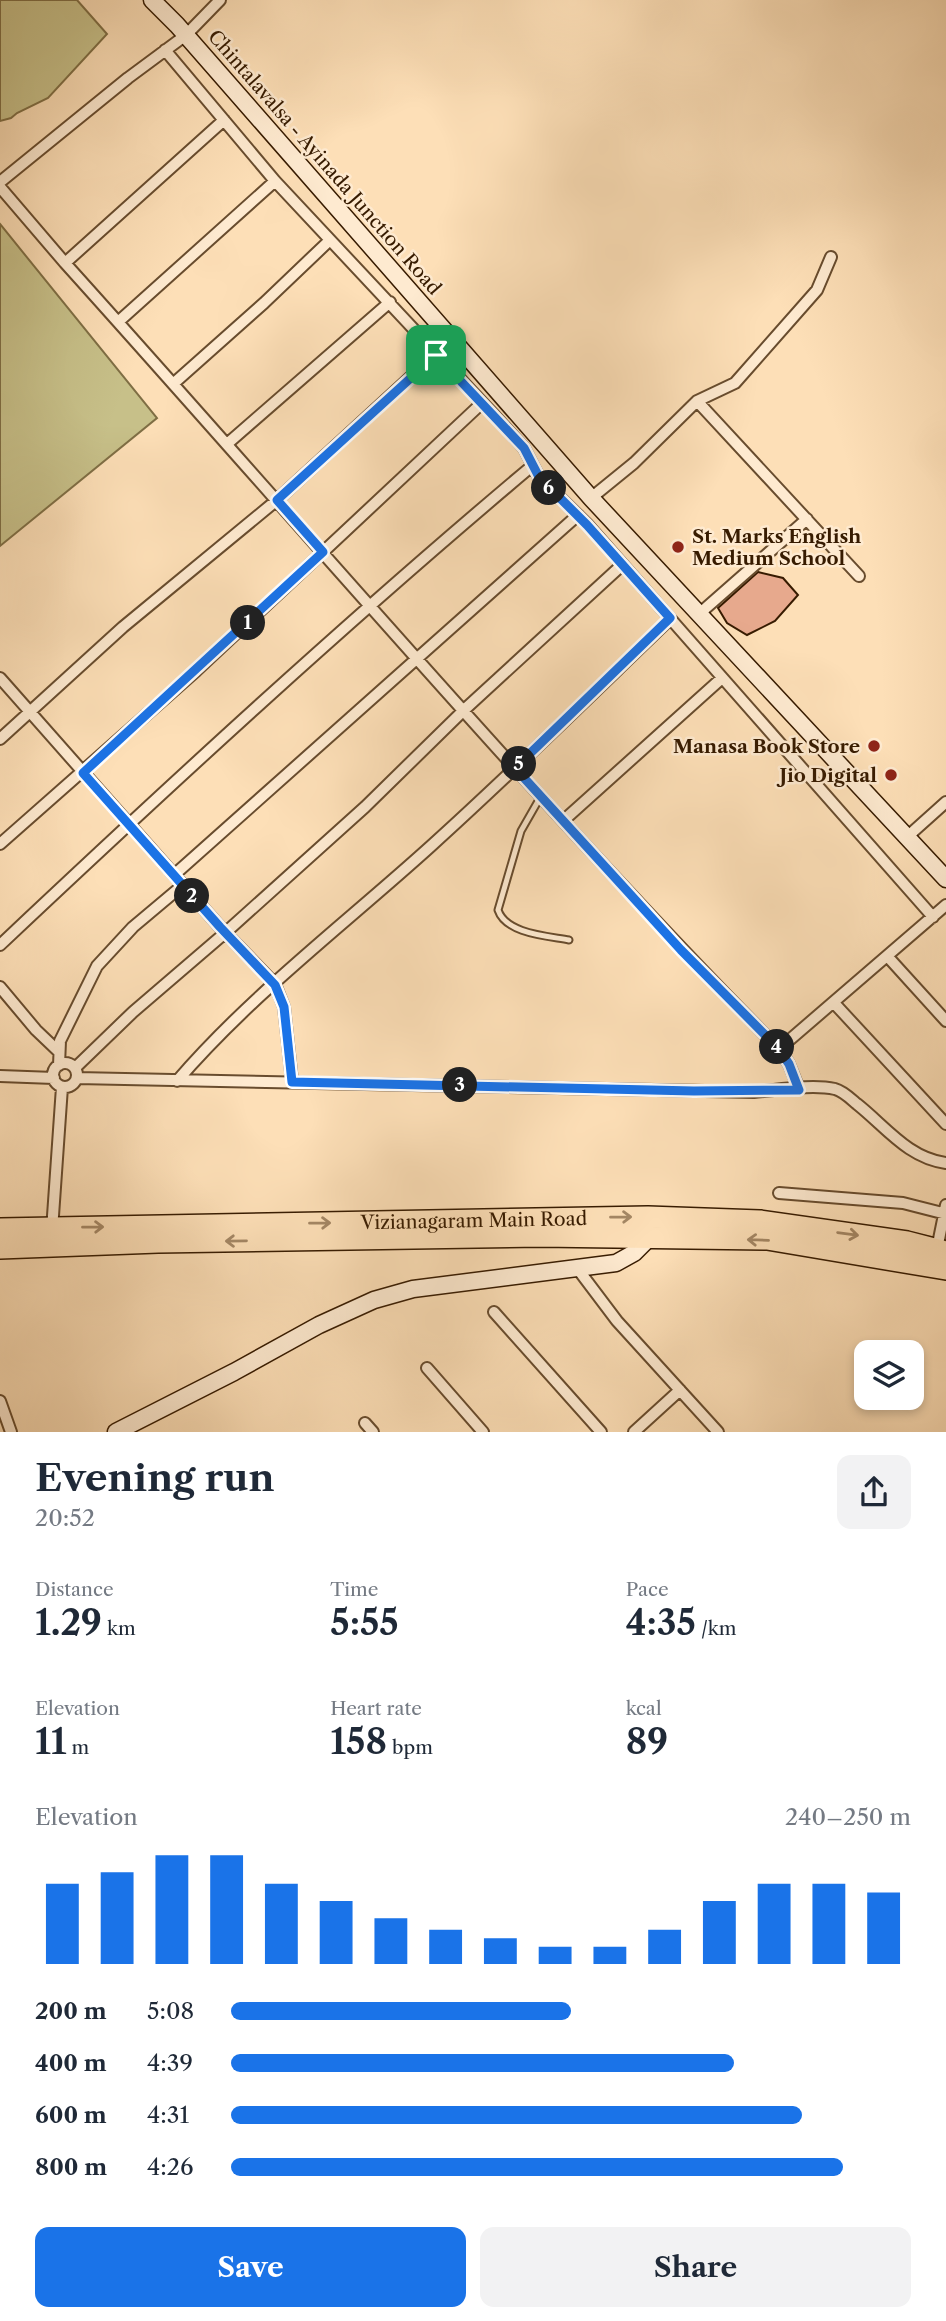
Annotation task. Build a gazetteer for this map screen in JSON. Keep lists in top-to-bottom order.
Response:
{
  "streets": {
    "highway": ["Vizianagaram Main Road"],
    "main road": ["Chintalavalsa - Ayinada Junction Road"]
  },
  "places": ["St. Marks English Medium School", "Manasa Book Store", "Jio Digital"],
  "page": {
    "pins": [
      "6",
      "1",
      "5",
      "2",
      "4",
      "3"
    ],
    "heading": ["Evening run", "20:52"],
    "stats": [
      ["Distance", "1.29 km"],
      ["Time", "5:55"],
      ["Pace", "4:35 /km"],
      ["Elevation", "11 m"],
      ["Heart rate", "158 bpm"],
      ["kcal", "89"]
    ],
    "chart": ["Elevation", "240–250 m"],
    "list": [
      {
        "name": "200 m",
        "note": "5:08"
      },
      {
        "name": "400 m",
        "note": "4:39"
      },
      {
        "name": "600 m",
        "note": "4:31"
      },
      {
        "name": "800 m",
        "note": "4:26"
      }
    ],
    "buttons": ["Save", "Share"]
  }
}
